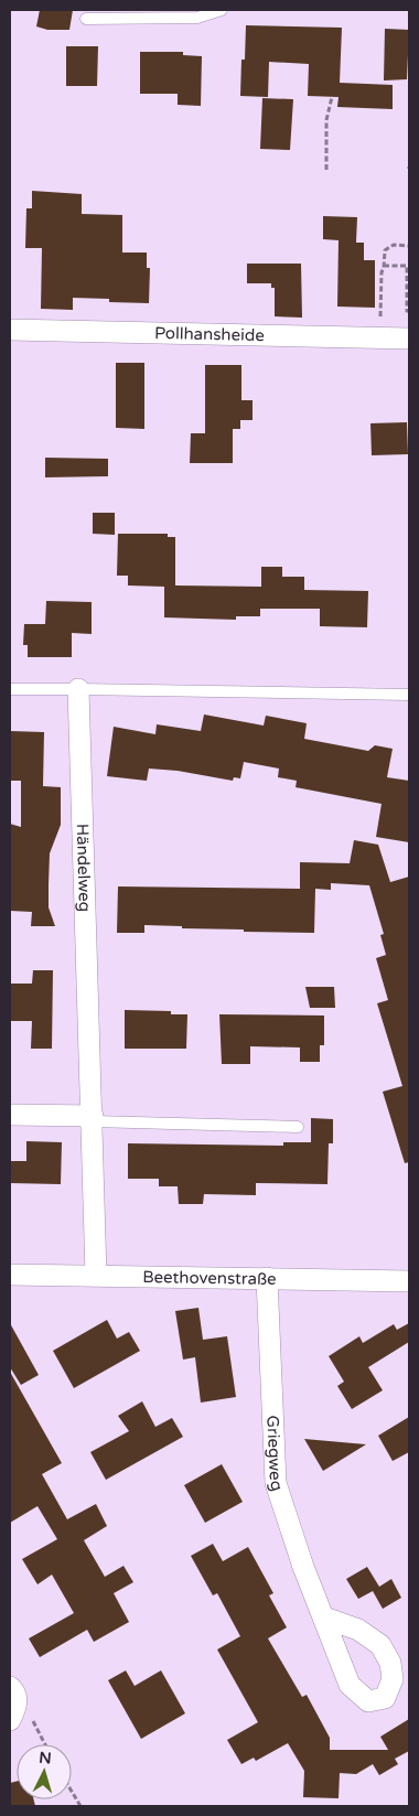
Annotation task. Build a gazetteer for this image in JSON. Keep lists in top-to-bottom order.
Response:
{
  "streets": {
    "street": [
      "Pollhansheide",
      "Händelweg",
      "Beethovenstraße",
      "Griegweg"
    ]
  },
  "crossings": [
    ["Händelweg", "Beethovenstraße"],
    ["Beethovenstraße", "Griegweg"]
  ],
  "north": "top"
}
